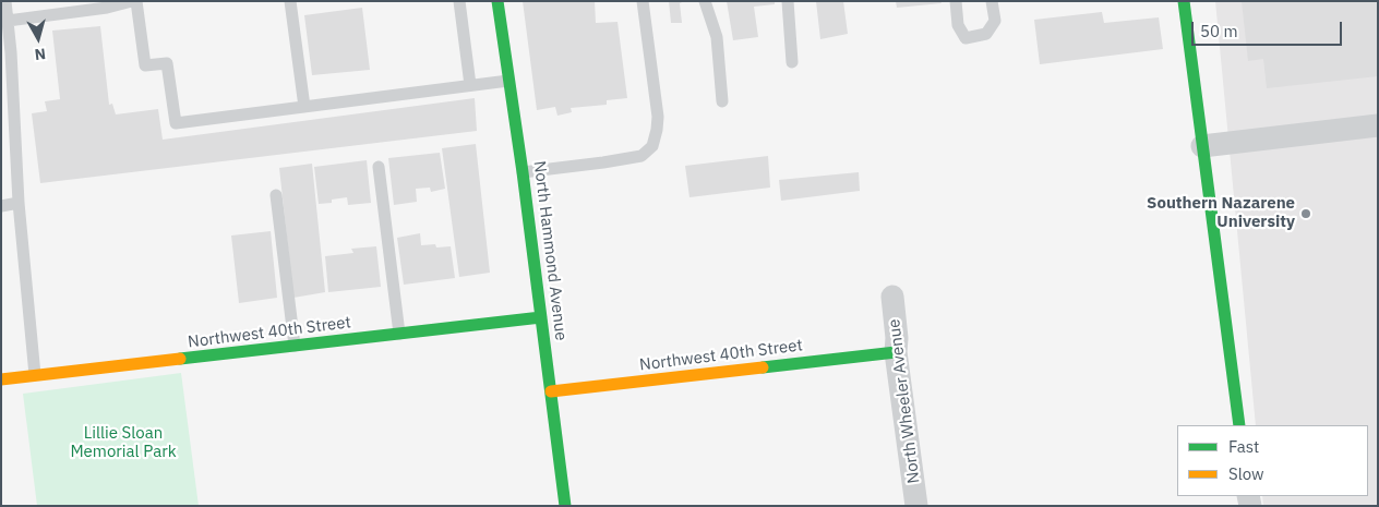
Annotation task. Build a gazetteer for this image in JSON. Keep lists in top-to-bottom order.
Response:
{
  "streets": {
    "street": ["North Hammond Avenue", "Northwest 40th Street", "North Wheeler Avenue"]
  },
  "crossings": [
    ["North Hammond Avenue", "Northwest 40th Street"],
    ["Northwest 40th Street", "North Wheeler Avenue"]
  ],
  "parks": ["Lillie Sloan Memorial Park"],
  "places": ["Southern Nazarene University"],
  "legend": ["Fast", "Slow"],
  "scale_bar": "50 m",
  "north": "bottom"
}
